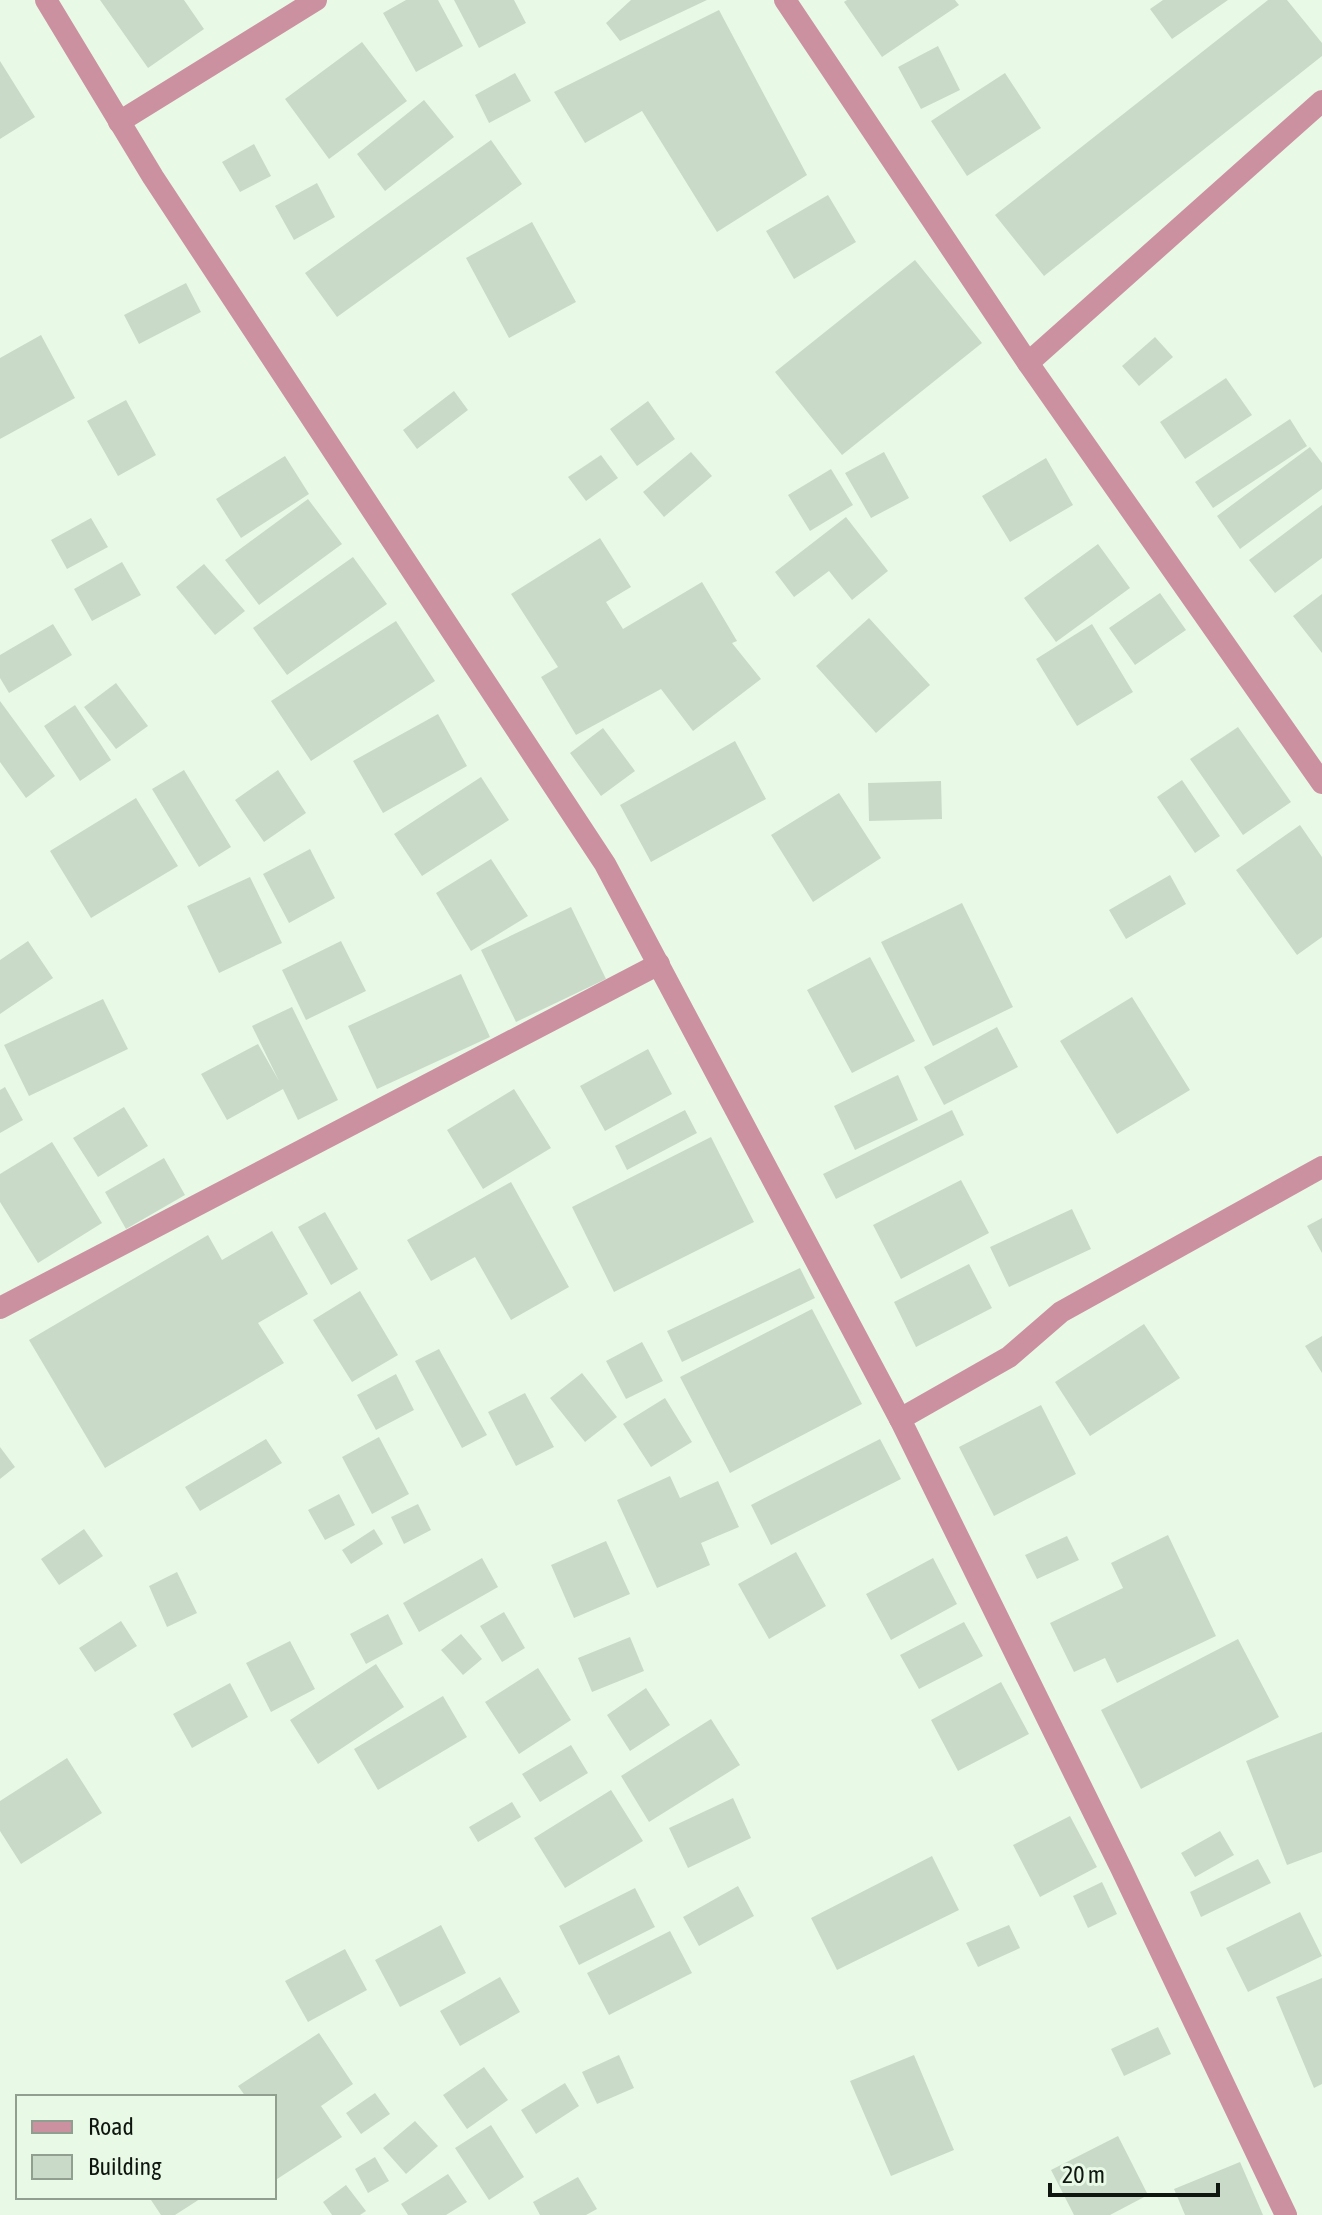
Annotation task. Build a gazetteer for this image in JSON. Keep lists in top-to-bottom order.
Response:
{
  "legend": ["Road", "Building"],
  "scale_bar": "20 m"
}
